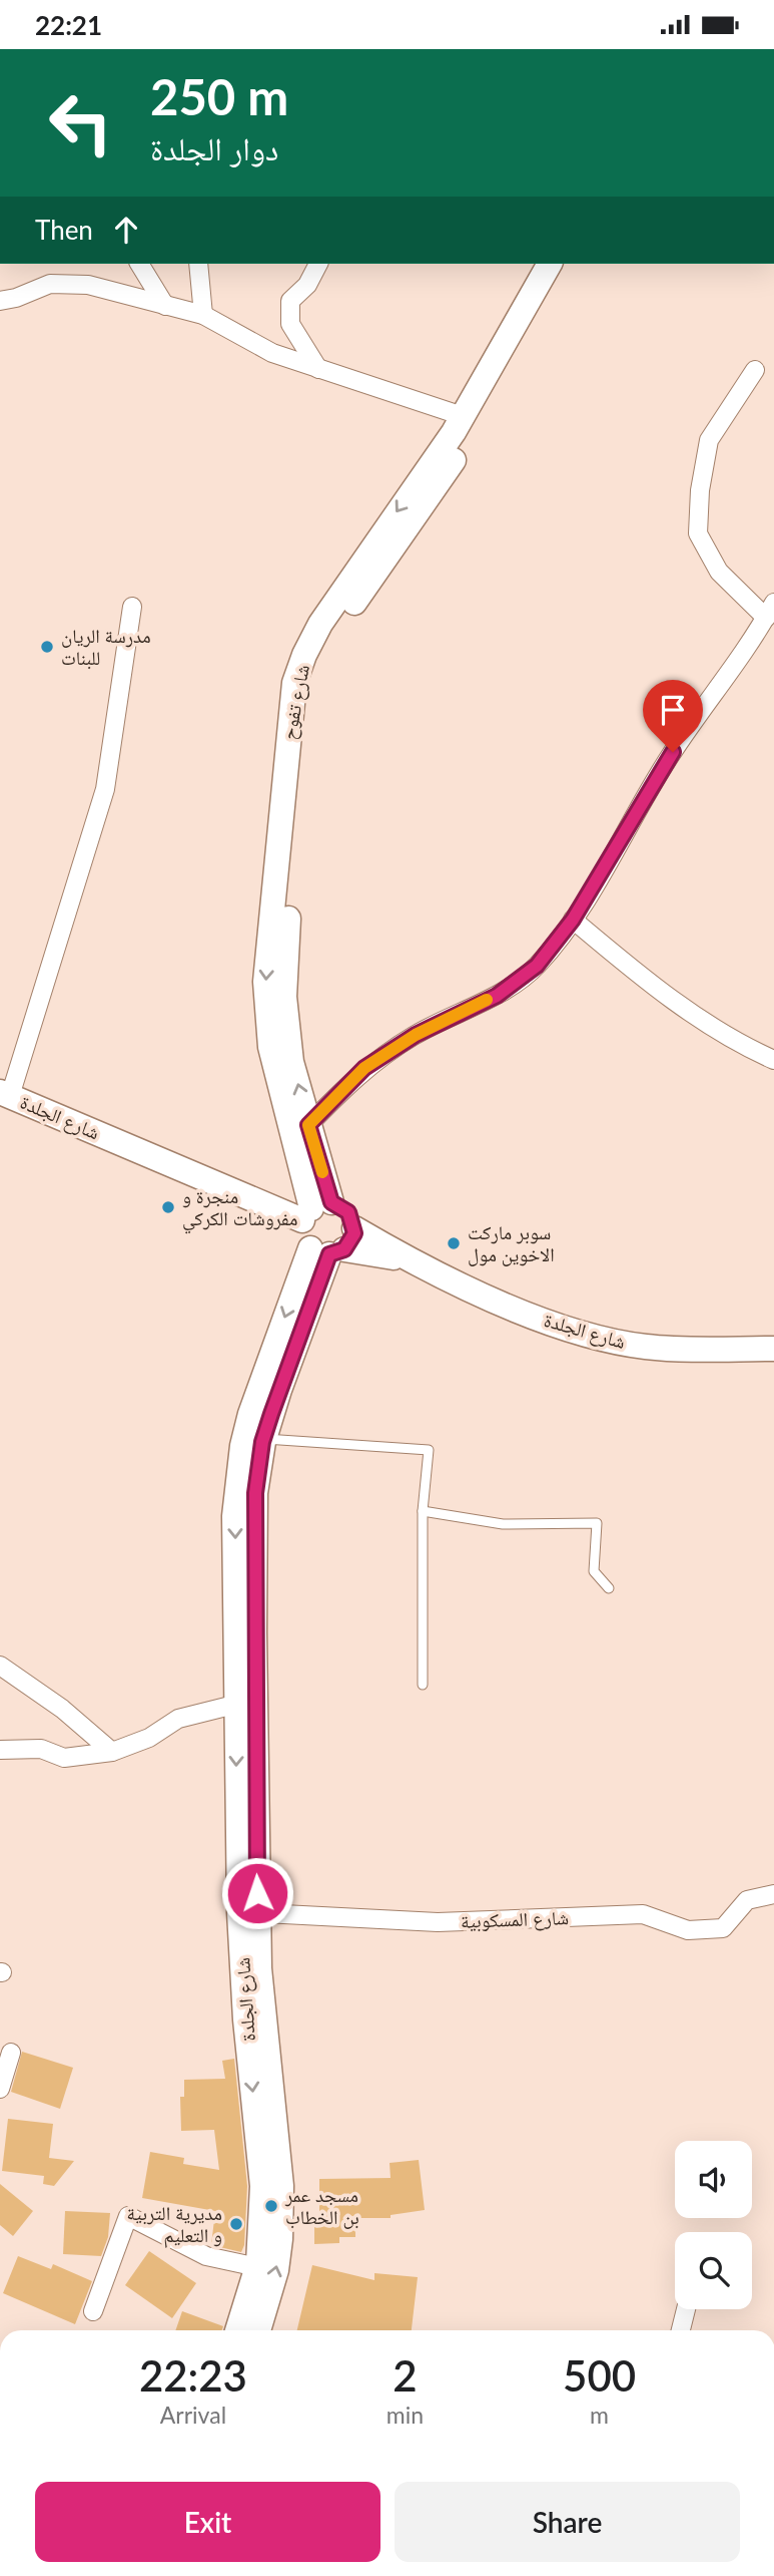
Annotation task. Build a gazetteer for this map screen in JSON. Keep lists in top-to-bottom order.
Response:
{
  "streets": {
    "street": ["شارع تفوح", "شارع الجلدة", "شارع المسكوبية"]
  },
  "crossings": [
    ["شارع الجلدة", "شارع المسكوبية"]
  ],
  "places": [
    "مدرسة الريان للبنات",
    "منجرة و مفروشات الكركي",
    "سوبر ماركت الاخوين مول",
    "مسجد عمر بن الخطاب",
    "مديرية التربية و التعليم"
  ],
  "page": {
    "status": "22:21",
    "turn": ["250 m", "دوار الجلدة"],
    "then": "Then",
    "eta": [
      "22:23",
      "Arrival",
      "2",
      "min",
      "500",
      "m"
    ],
    "buttons": ["Exit", "Share"]
  }
}
